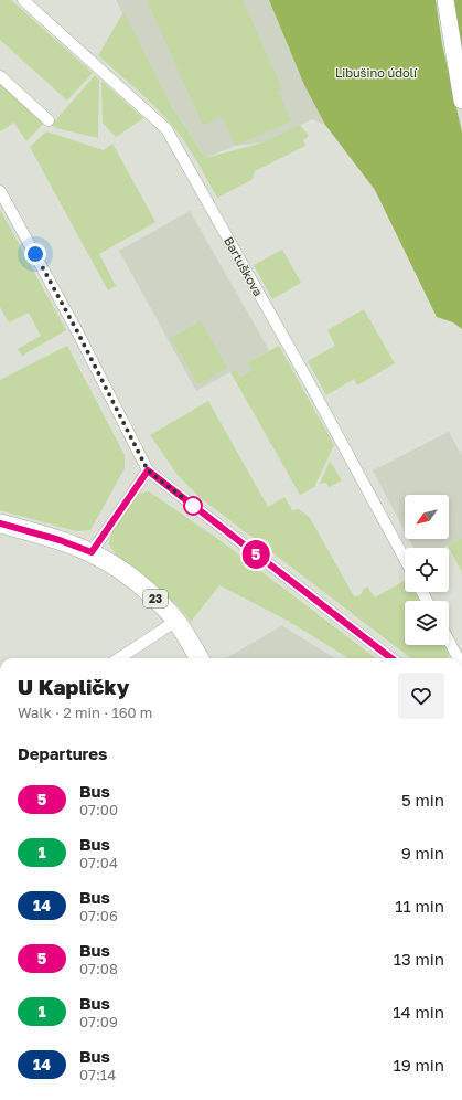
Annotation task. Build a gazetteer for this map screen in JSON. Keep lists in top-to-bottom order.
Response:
{
  "streets": {
    "main road": ["23"],
    "street": ["Bartuškova"]
  },
  "parks": ["Libušino údolí"],
  "lines": ["bus line 5"],
  "north": "bottom left",
  "page": {
    "on_map": "5",
    "heading": [
      ["U Kapličky", "Walk · 2 min · 160 m"],
      "Departures"
    ],
    "list": [
      {
        "mark": "5",
        "name": "Bus",
        "note": "07:00",
        "value": "5 min"
      },
      {
        "mark": "1",
        "name": "Bus",
        "note": "07:04",
        "value": "9 min"
      },
      {
        "mark": "14",
        "name": "Bus",
        "note": "07:06",
        "value": "11 min"
      },
      {
        "mark": "5",
        "name": "Bus",
        "note": "07:08",
        "value": "13 min"
      },
      {
        "mark": "1",
        "name": "Bus",
        "note": "07:09",
        "value": "14 min"
      },
      {
        "mark": "14",
        "name": "Bus",
        "note": "07:14",
        "value": "19 min"
      }
    ]
  }
}
